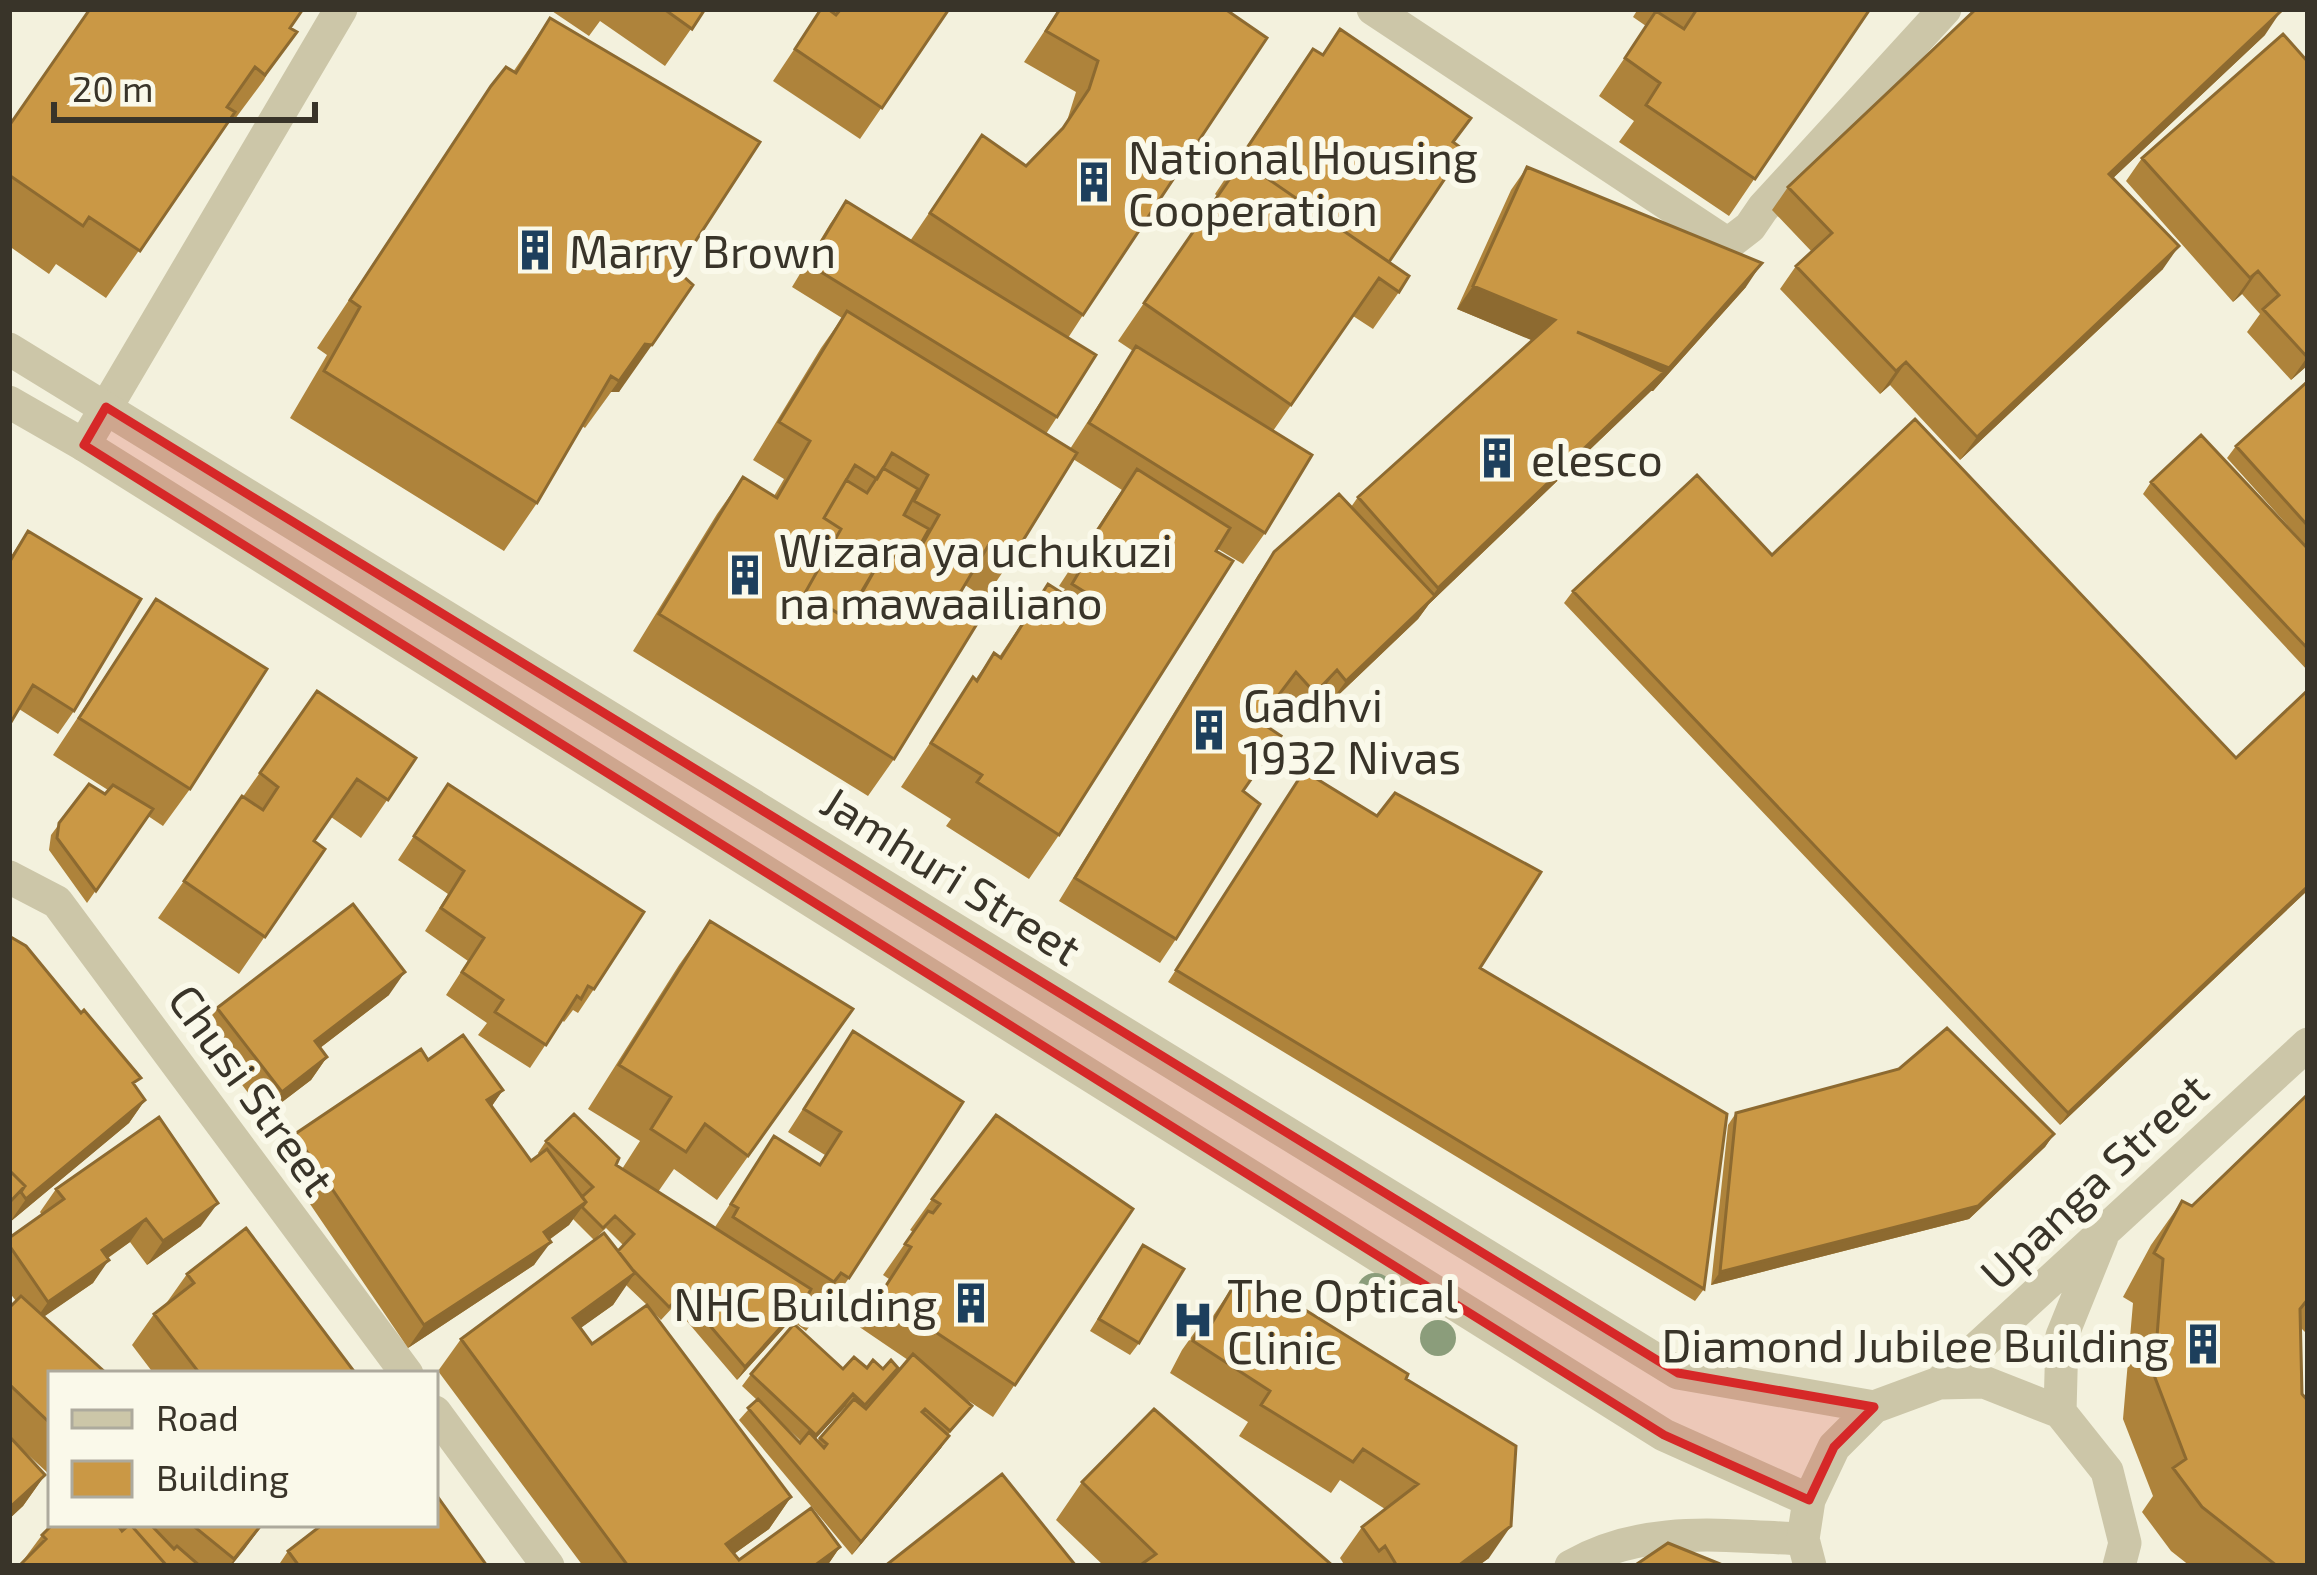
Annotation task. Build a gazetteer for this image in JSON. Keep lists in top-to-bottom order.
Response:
{
  "streets": {
    "street": ["Jamhuri Street", "Chusi Street", "Upanga Street"]
  },
  "places": {
    "building": [
      "National Housing Cooperation",
      "Marry Brown",
      "elesco",
      "Wizara ya uchukuzi na mawaailiano",
      "Gadhvi 1932 Nivas",
      "NHC Building",
      "Diamond Jubilee Building"
    ],
    "hospital": ["The Optical Clinic"]
  },
  "legend": ["Road", "Building"],
  "scale_bar": "20 m"
}
